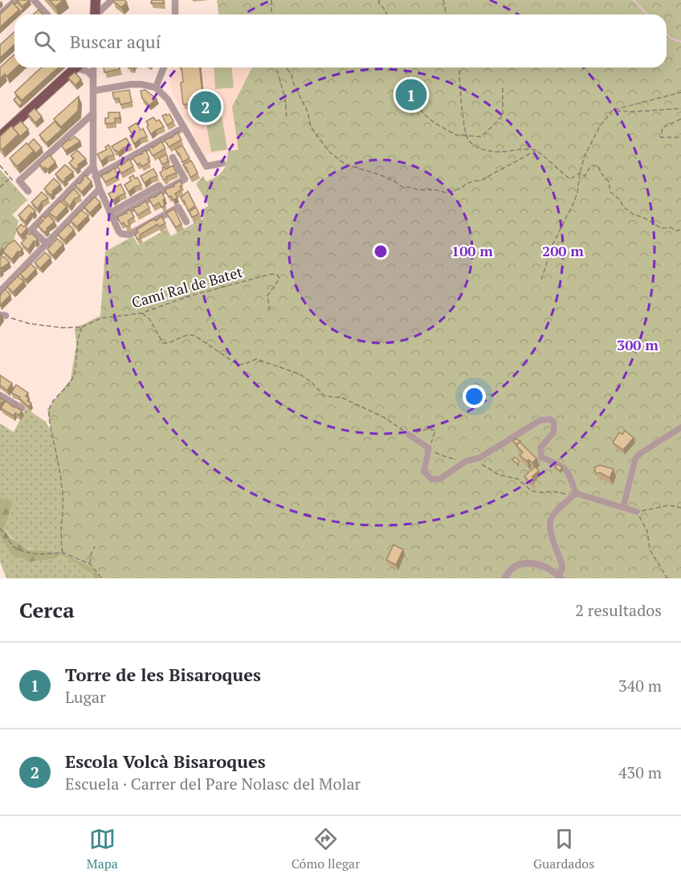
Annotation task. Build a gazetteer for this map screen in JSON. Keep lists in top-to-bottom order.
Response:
{
  "streets": {
    "path": ["Camí Ral de Batet"]
  },
  "page": {
    "search": "Buscar aquí",
    "pins": ["1", "2"],
    "heading": ["Cerca", "2 resultados"],
    "list": [
      {
        "mark": "1",
        "name": "Torre de les Bisaroques",
        "note": "Lugar",
        "value": "340 m"
      },
      {
        "mark": "2",
        "name": "Escola Volcà Bisaroques",
        "note": "Escuela · Carrer del Pare Nolasc del Molar",
        "value": "430 m"
      }
    ],
    "nav": ["Mapa", "Cómo llegar", "Guardados"]
  },
  "rings": ["100 m", "200 m", "300 m"]
}
